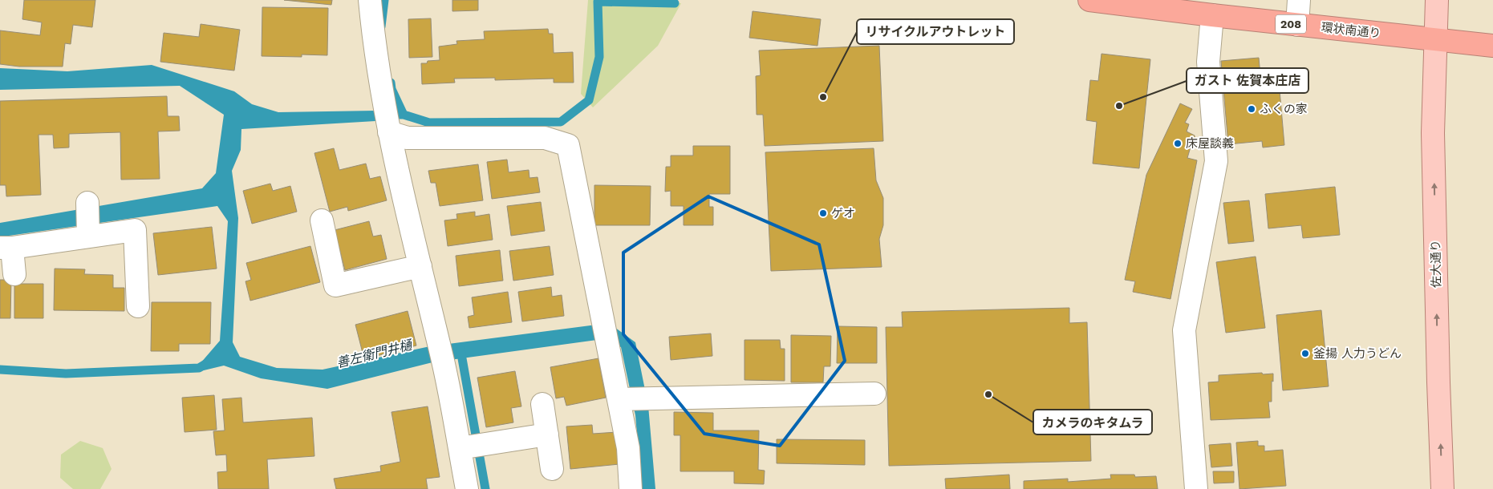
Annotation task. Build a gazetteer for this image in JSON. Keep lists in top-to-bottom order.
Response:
{
  "streets": {
    "highway": ["208", "環状南通り"],
    "main road": ["佐大通り"]
  },
  "crossings": [
    ["環状南通り", "佐大通り"]
  ],
  "one_way": ["佐大通り"],
  "water": ["善左衛門井樋"],
  "places": [
    "リサイクルアウトレット",
    "ガスト 佐賀本庄店",
    "ふくの家",
    "床屋談義",
    "ゲオ",
    "釜揚 人力うどん",
    "カメラのキタムラ"
  ]
}
